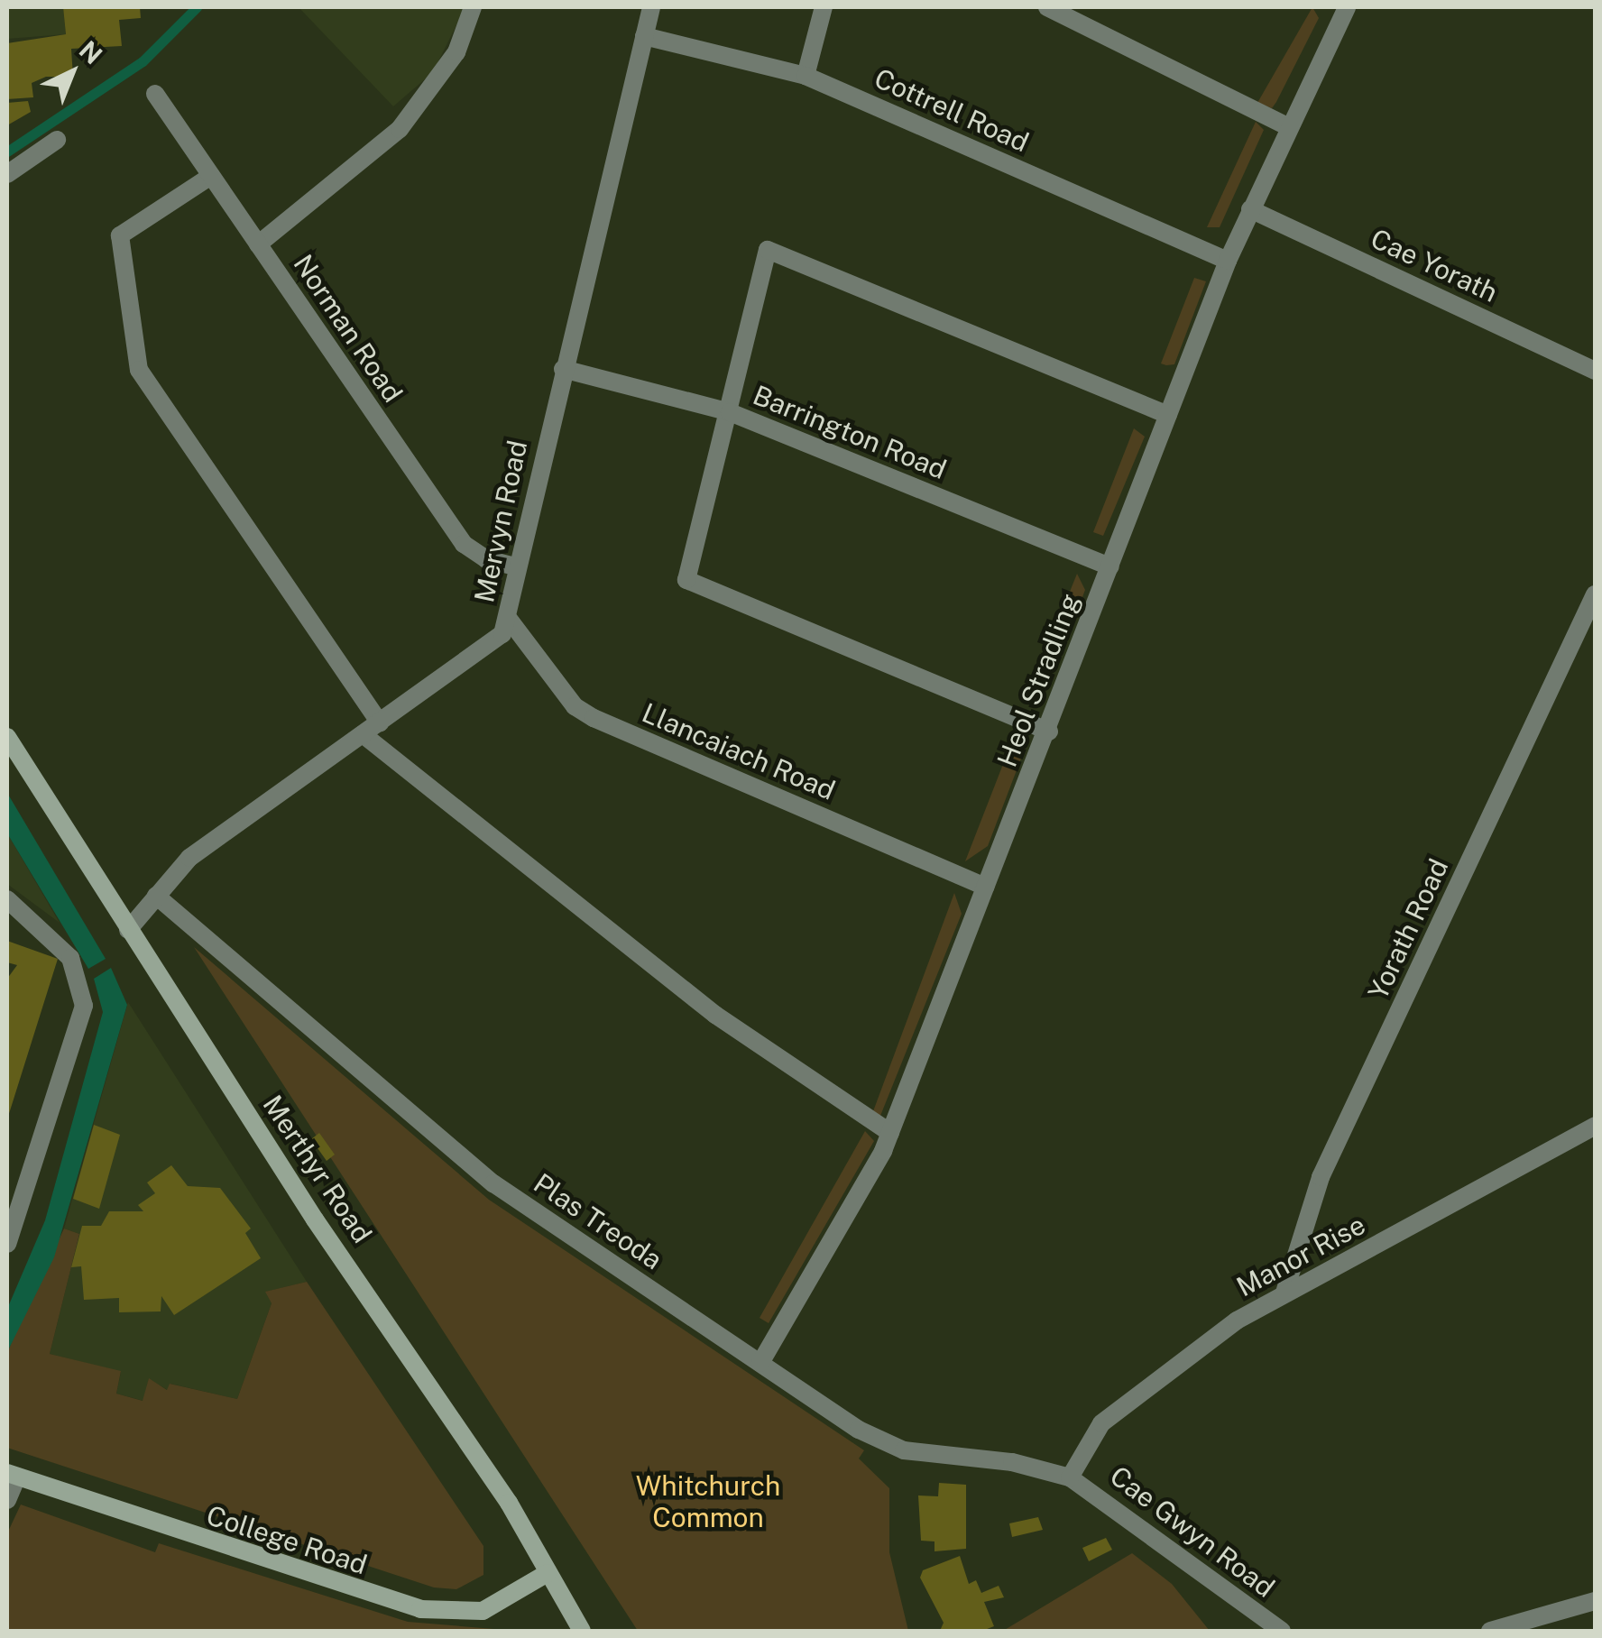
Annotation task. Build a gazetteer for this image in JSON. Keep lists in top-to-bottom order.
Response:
{
  "streets": {
    "street": [
      "Cottrell Road",
      "Cae Yorath",
      "Norman Road",
      "Barrington Road",
      "Mervyn Road",
      "Heol Stradling",
      "Llancaiach Road",
      "Yorath Road",
      "Merthyr Road",
      "Plas Treoda",
      "Manor Rise",
      "Cae Gwyn Road",
      "College Road"
    ]
  },
  "crossings": [
    ["Cottrell Road", "Mervyn Road"],
    ["Cottrell Road", "Heol Stradling"],
    ["Cae Yorath", "Heol Stradling"],
    ["Norman Road", "Mervyn Road"],
    ["Barrington Road", "Mervyn Road"],
    ["Barrington Road", "Heol Stradling"],
    ["Mervyn Road", "Llancaiach Road"],
    ["Mervyn Road", "Merthyr Road"],
    ["Mervyn Road", "Plas Treoda"],
    ["Heol Stradling", "Llancaiach Road"],
    ["Heol Stradling", "Plas Treoda"],
    ["Yorath Road", "Manor Rise"],
    ["Merthyr Road", "College Road"],
    ["Plas Treoda", "Manor Rise"],
    ["Plas Treoda", "Cae Gwyn Road"],
    ["Manor Rise", "Cae Gwyn Road"]
  ],
  "parks": ["Whitchurch Common"],
  "north": "top right"
}
